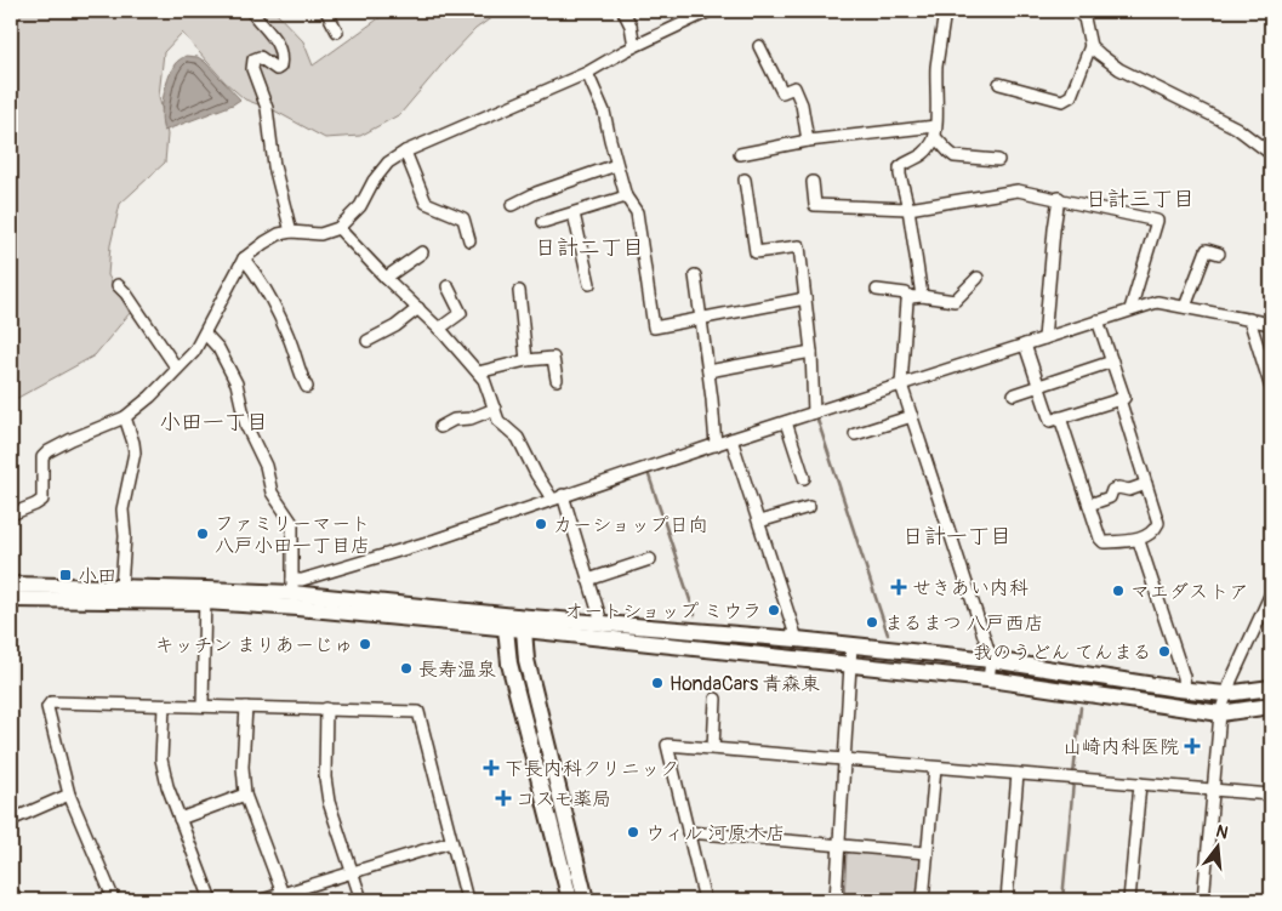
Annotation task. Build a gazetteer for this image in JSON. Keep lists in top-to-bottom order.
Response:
{
  "districts": [
    "日計三丁目",
    "日計二丁目",
    "小田一丁目",
    "日計一丁目"
  ],
  "places": {
    "other": [
      "カーショップ日向",
      "ファミリーマート 八戸小田一丁目店",
      "マエダストア",
      "オートショップ ミウラ",
      "まるまつ 八戸西店",
      "キッチン まりあーじゅ",
      "我のうどん てんまる",
      "長寿温泉",
      "HondaCars 青森東",
      "ウィル 河原木店"
    ],
    "transit": ["小田"],
    "health": [
      "せきあい内科",
      "山崎内科医院",
      "下長内科クリニック",
      "コスモ薬局"
    ]
  },
  "north": "top"
}
